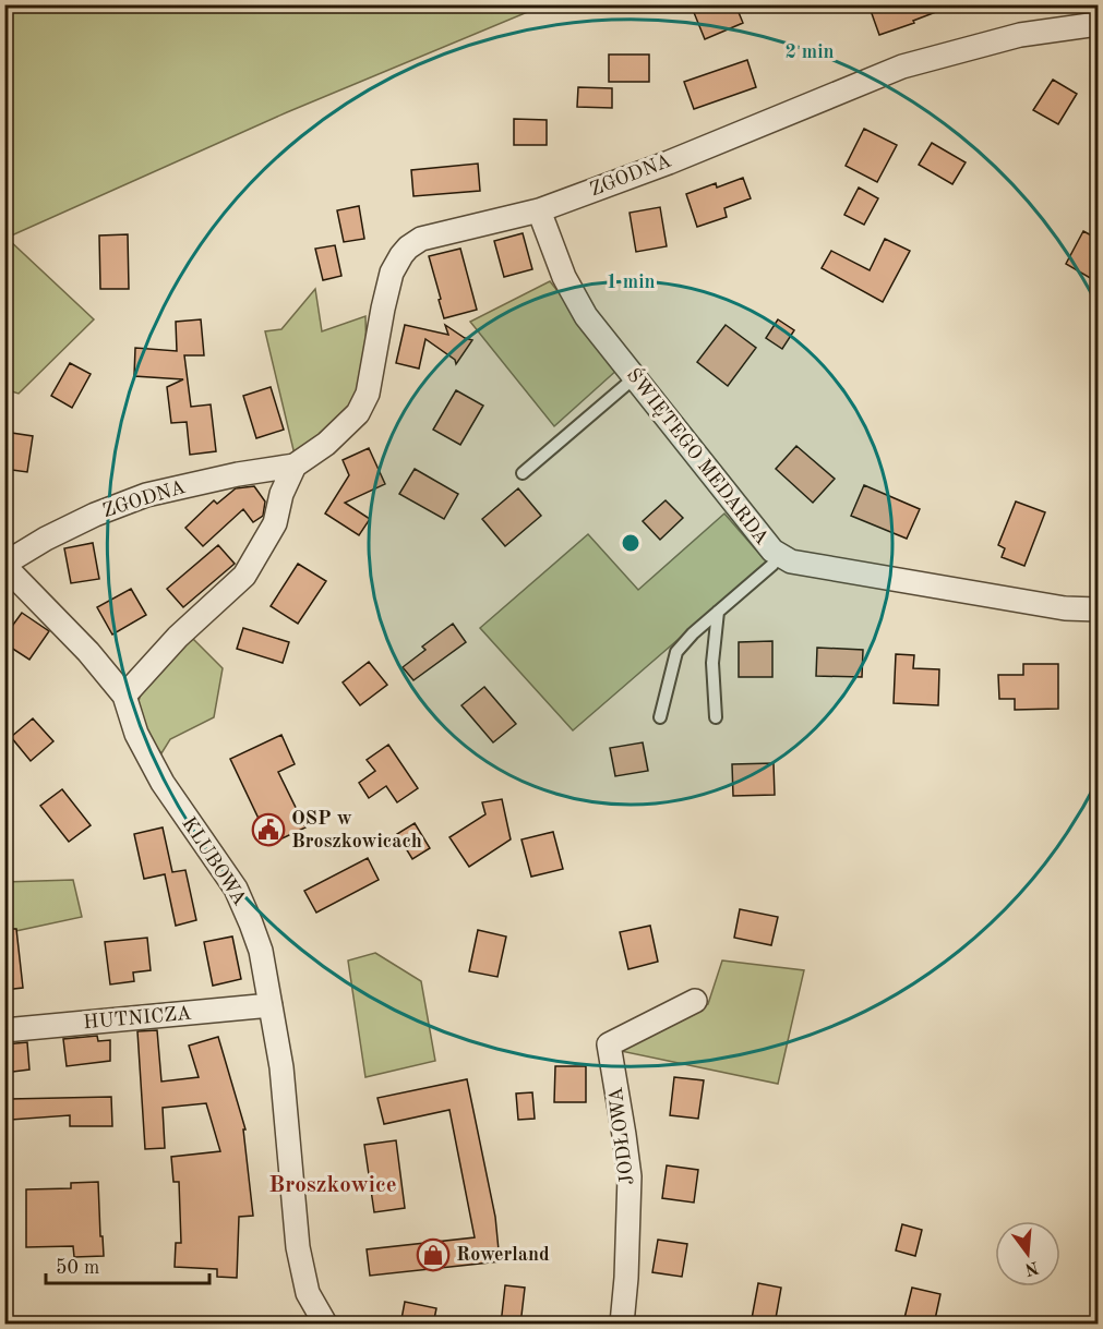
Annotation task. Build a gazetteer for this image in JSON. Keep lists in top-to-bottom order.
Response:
{
  "streets": {
    "street": [
      "ZGODNA",
      "ŚWIĘTEGO MEDARDA",
      "KLUBOWA",
      "HUTNICZA",
      "JODŁOWA"
    ]
  },
  "crossings": [
    ["ZGODNA", "ŚWIĘTEGO MEDARDA"],
    ["ZGODNA", "KLUBOWA"],
    ["KLUBOWA", "HUTNICZA"]
  ],
  "districts": ["Broszkowice"],
  "places": {
    "public building": ["OSP w Broszkowicach"],
    "shop": ["Rowerland"]
  },
  "scale_bar": "50 m",
  "north": "bottom",
  "rings": ["2 min", "1 min"]
}
